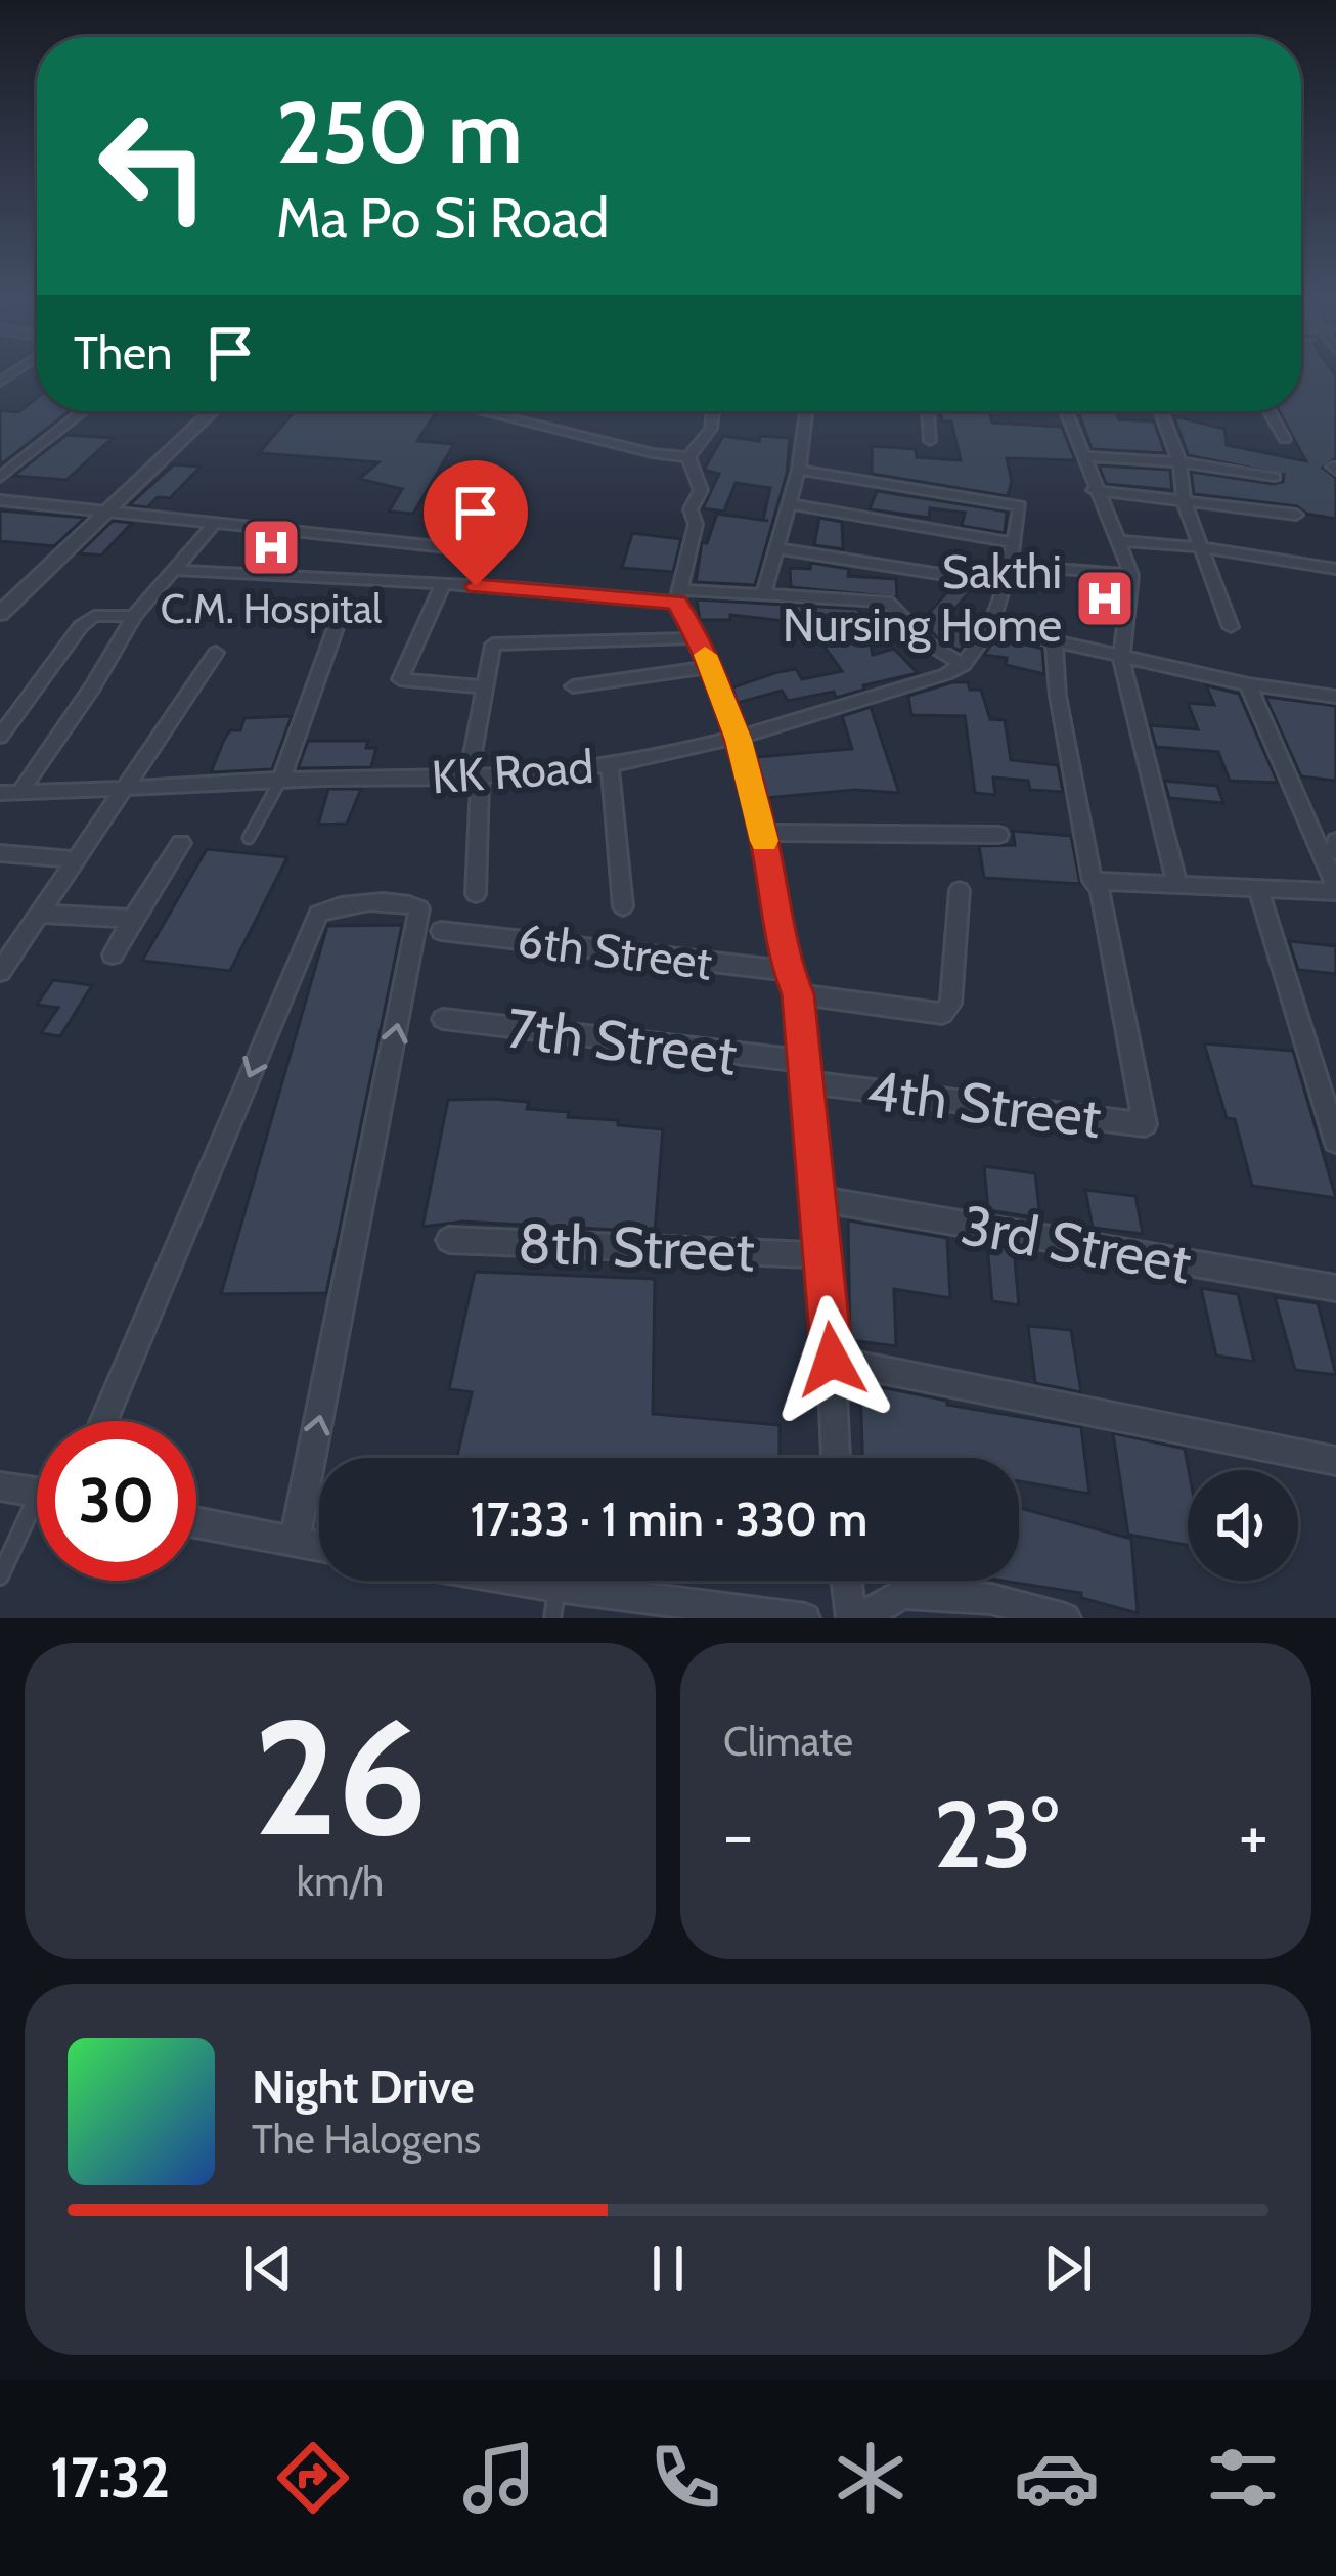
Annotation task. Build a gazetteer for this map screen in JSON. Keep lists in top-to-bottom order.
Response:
{
  "streets": {
    "street": [
      "KK Road",
      "6th Street",
      "7th Street",
      "4th Street",
      "3rd Street",
      "8th Street"
    ]
  },
  "crossings": [
    ["7th Street", "4th Street"]
  ],
  "places": {
    "hospital": ["C.M. Hospital", "Sakthi Nursing Home"]
  },
  "page": {
    "turn": ["250 m", "Ma Po Si Road"],
    "then": "Then",
    "limit": "30",
    "trip": "17:33 · 1 min · 330 m",
    "tile": [
      ["26", "km/h"],
      "Climate"
    ],
    "heat": ["−", "23°", "+"],
    "song": ["Night Drive", "The Halogens"],
    "tabs": "17:32"
  }
}
